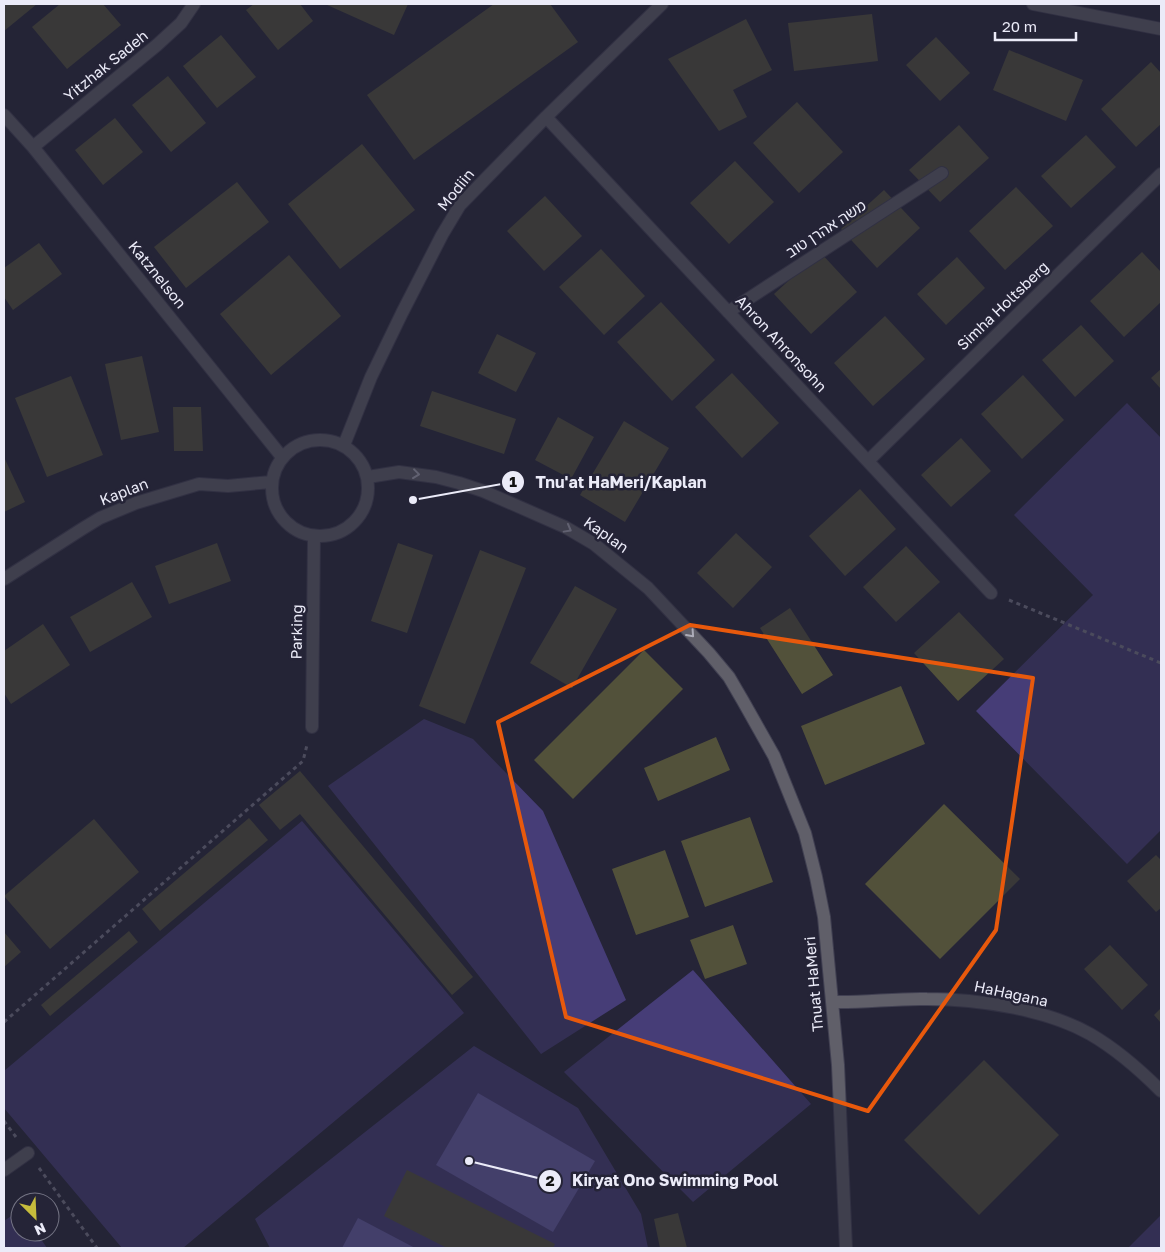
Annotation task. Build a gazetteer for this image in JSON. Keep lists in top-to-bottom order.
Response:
{
  "streets": {
    "street": [
      "Yitzhak Sadeh",
      "Modiin",
      "משה אהרן טוב",
      "Katznelson",
      "Simha Holtsberg",
      "Ahron Ahronsohn",
      "Kaplan",
      "Parking",
      "Tnuat HaMeri",
      "HaHagana"
    ]
  },
  "crossings": [
    ["Yitzhak Sadeh", "Katznelson"],
    ["Modiin", "Katznelson"],
    ["Modiin", "Ahron Ahronsohn"],
    ["Modiin", "Kaplan"],
    ["Modiin", "Parking"],
    ["משה אהרן טוב", "Ahron Ahronsohn"],
    ["Katznelson", "Kaplan"],
    ["Katznelson", "Parking"],
    ["Simha Holtsberg", "Ahron Ahronsohn"],
    ["Kaplan", "Parking"],
    ["Kaplan", "Tnuat HaMeri"],
    ["Tnuat HaMeri", "HaHagana"]
  ],
  "one_way": ["Kaplan"],
  "places": ["Tnu'at HaMeri/Kaplan", "Kiryat Ono Swimming Pool"],
  "scale_bar": "20 m",
  "north": "bottom right"
}
